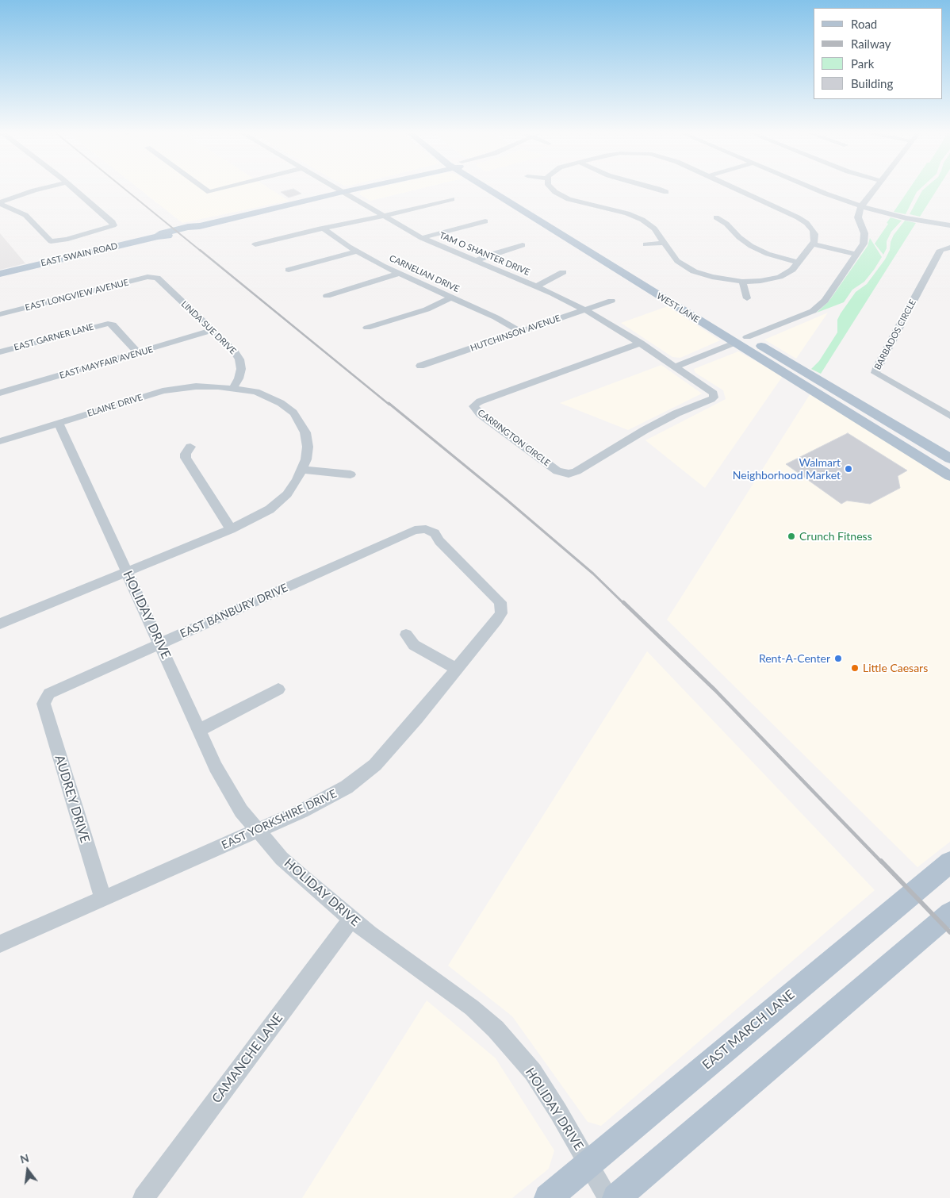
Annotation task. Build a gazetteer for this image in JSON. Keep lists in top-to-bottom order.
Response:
{
  "streets": {
    "main road": ["EAST SWAIN ROAD", "WEST LANE", "EAST MARCH LANE"],
    "street": [
      "TAM O SHANTER DRIVE",
      "CARNELIAN DRIVE",
      "EAST LONGVIEW AVENUE",
      "LINDA SUE DRIVE",
      "HUTCHINSON AVENUE",
      "BARBADOS CIRCLE",
      "EAST GARNER LANE",
      "EAST MAYFAIR AVENUE",
      "ELAINE DRIVE",
      "CARRINGTON CIRCLE",
      "EAST BANBURY DRIVE",
      "HOLIDAY DRIVE",
      "AUDREY DRIVE",
      "EAST YORKSHIRE DRIVE",
      "CAMANCHE LANE"
    ]
  },
  "crossings": [
    ["TAM O SHANTER DRIVE", "EAST SWAIN ROAD"],
    ["TAM O SHANTER DRIVE", "HUTCHINSON AVENUE"],
    ["TAM O SHANTER DRIVE", "CARRINGTON CIRCLE"],
    ["CARNELIAN DRIVE", "HUTCHINSON AVENUE"],
    ["EAST LONGVIEW AVENUE", "LINDA SUE DRIVE"],
    ["LINDA SUE DRIVE", "EAST MAYFAIR AVENUE"],
    ["LINDA SUE DRIVE", "ELAINE DRIVE"],
    ["ELAINE DRIVE", "HOLIDAY DRIVE"],
    ["EAST BANBURY DRIVE", "HOLIDAY DRIVE"],
    ["EAST BANBURY DRIVE", "AUDREY DRIVE"],
    ["EAST BANBURY DRIVE", "EAST YORKSHIRE DRIVE"],
    ["HOLIDAY DRIVE", "EAST YORKSHIRE DRIVE"],
    ["HOLIDAY DRIVE", "EAST MARCH LANE"],
    ["HOLIDAY DRIVE", "CAMANCHE LANE"],
    ["AUDREY DRIVE", "EAST YORKSHIRE DRIVE"]
  ],
  "places": [
    "Walmart Neighborhood Market",
    "Crunch Fitness",
    "Rent-A-Center",
    "Little Caesars"
  ],
  "legend": [
    "Road",
    "Railway",
    "Park",
    "Building"
  ],
  "north": "top"
}
